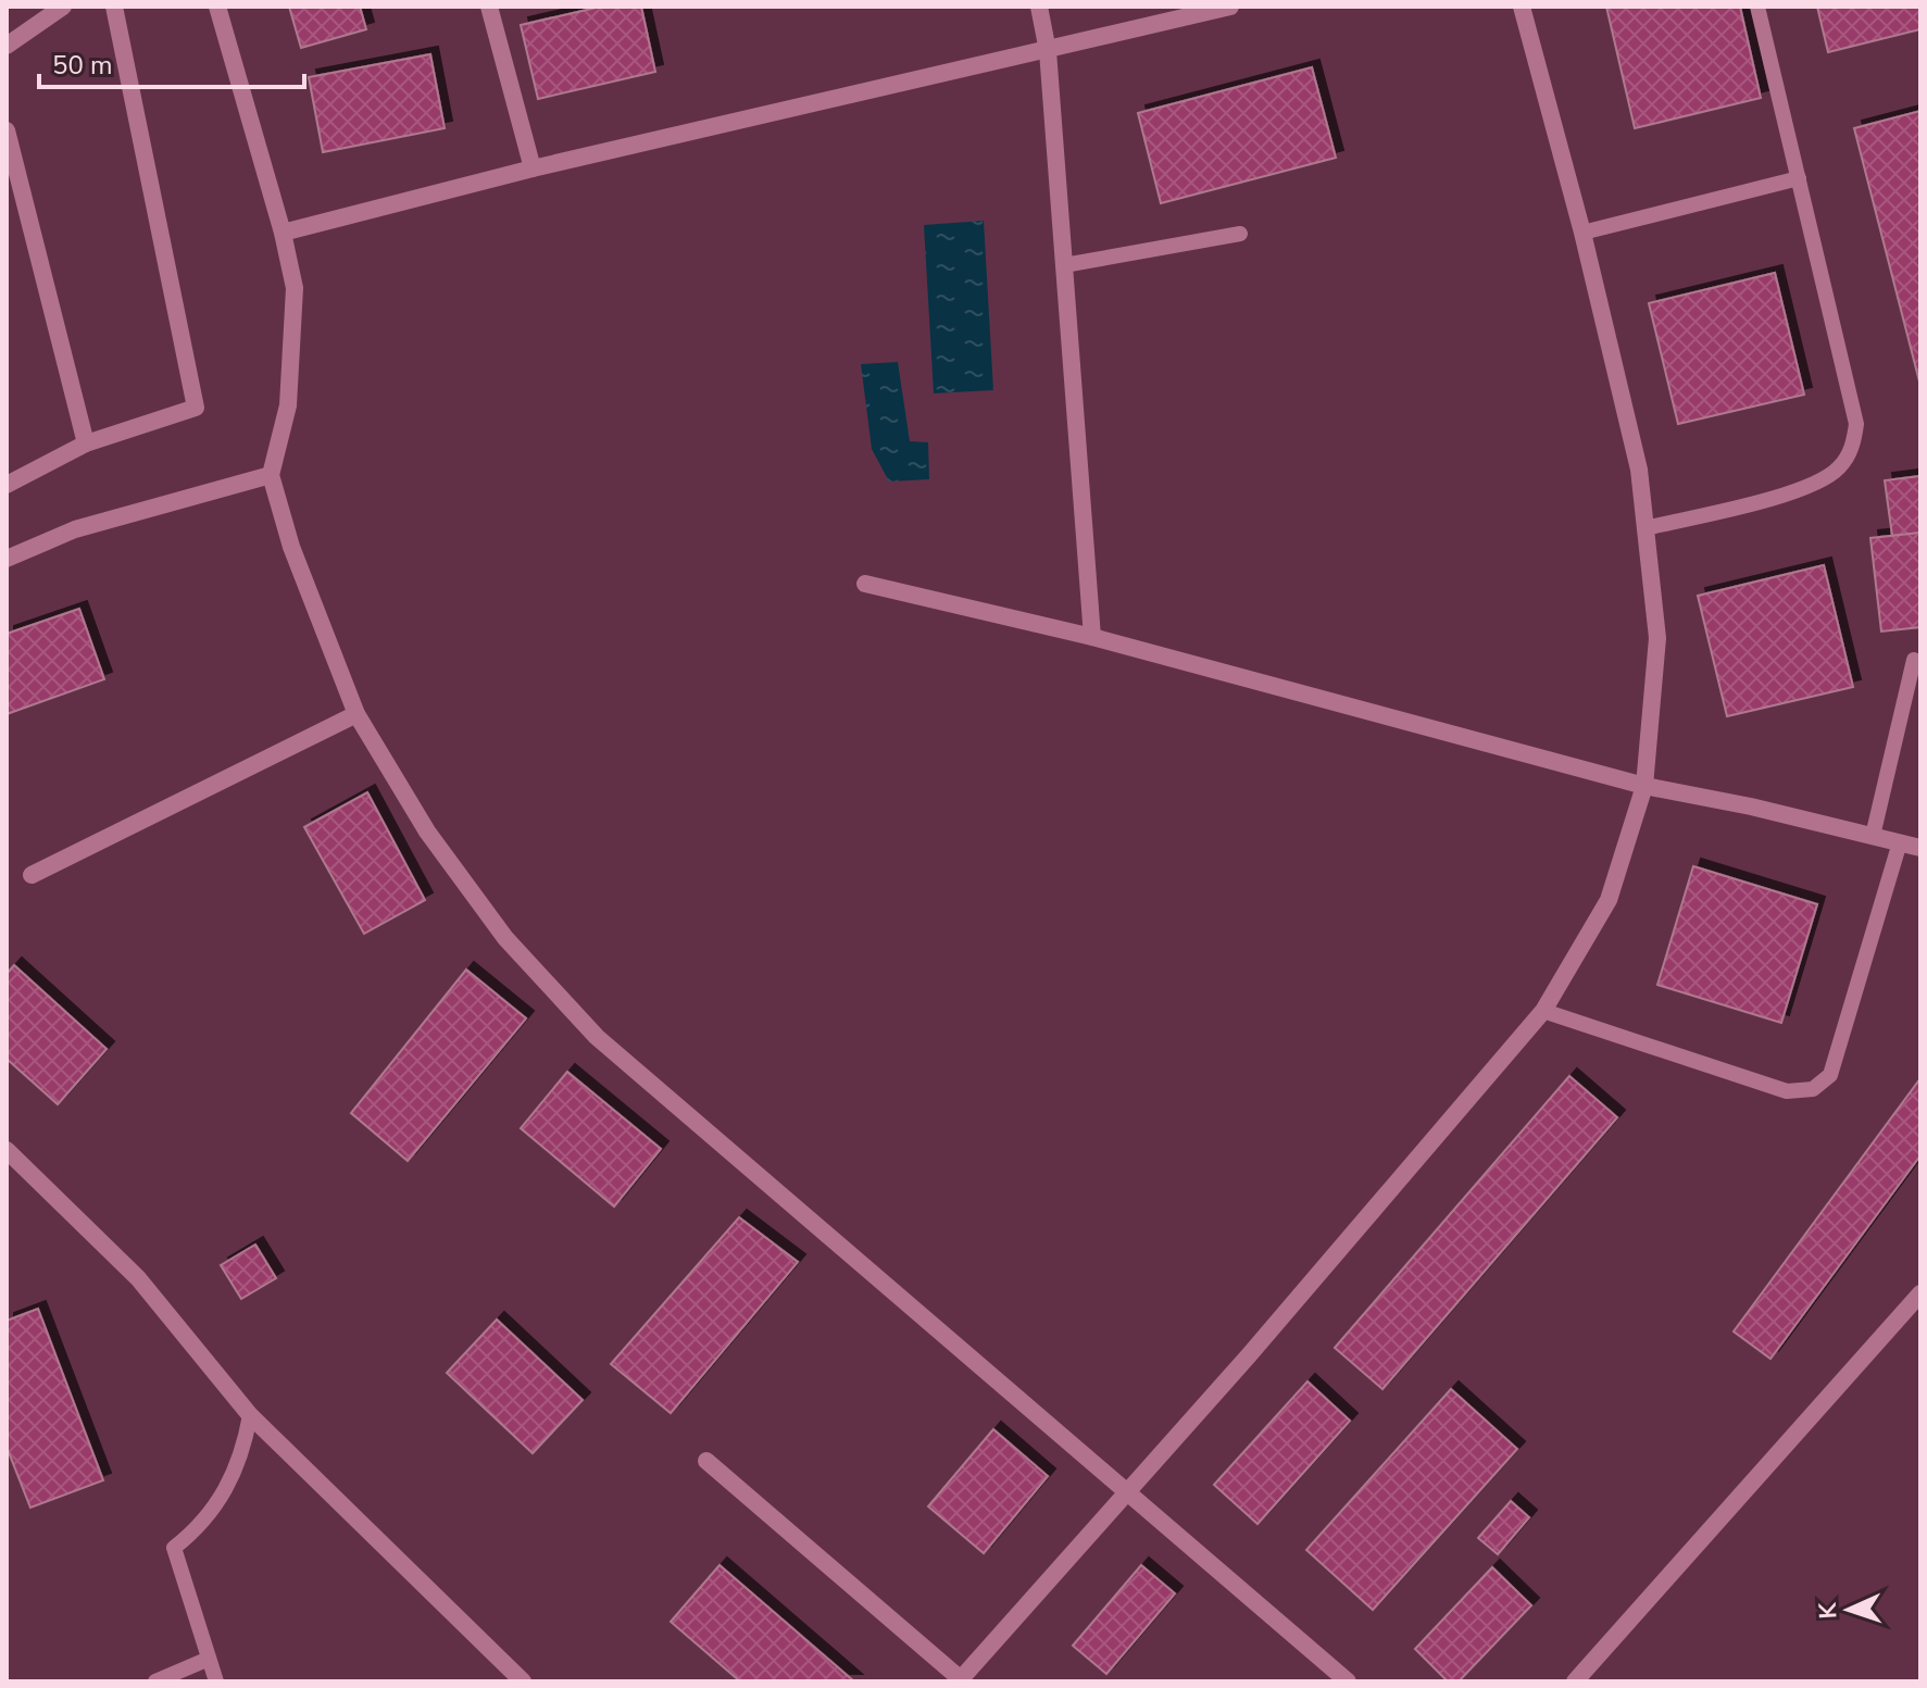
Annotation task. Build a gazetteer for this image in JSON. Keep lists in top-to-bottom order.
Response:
{
  "scale_bar": "50 m",
  "north": "left"
}
